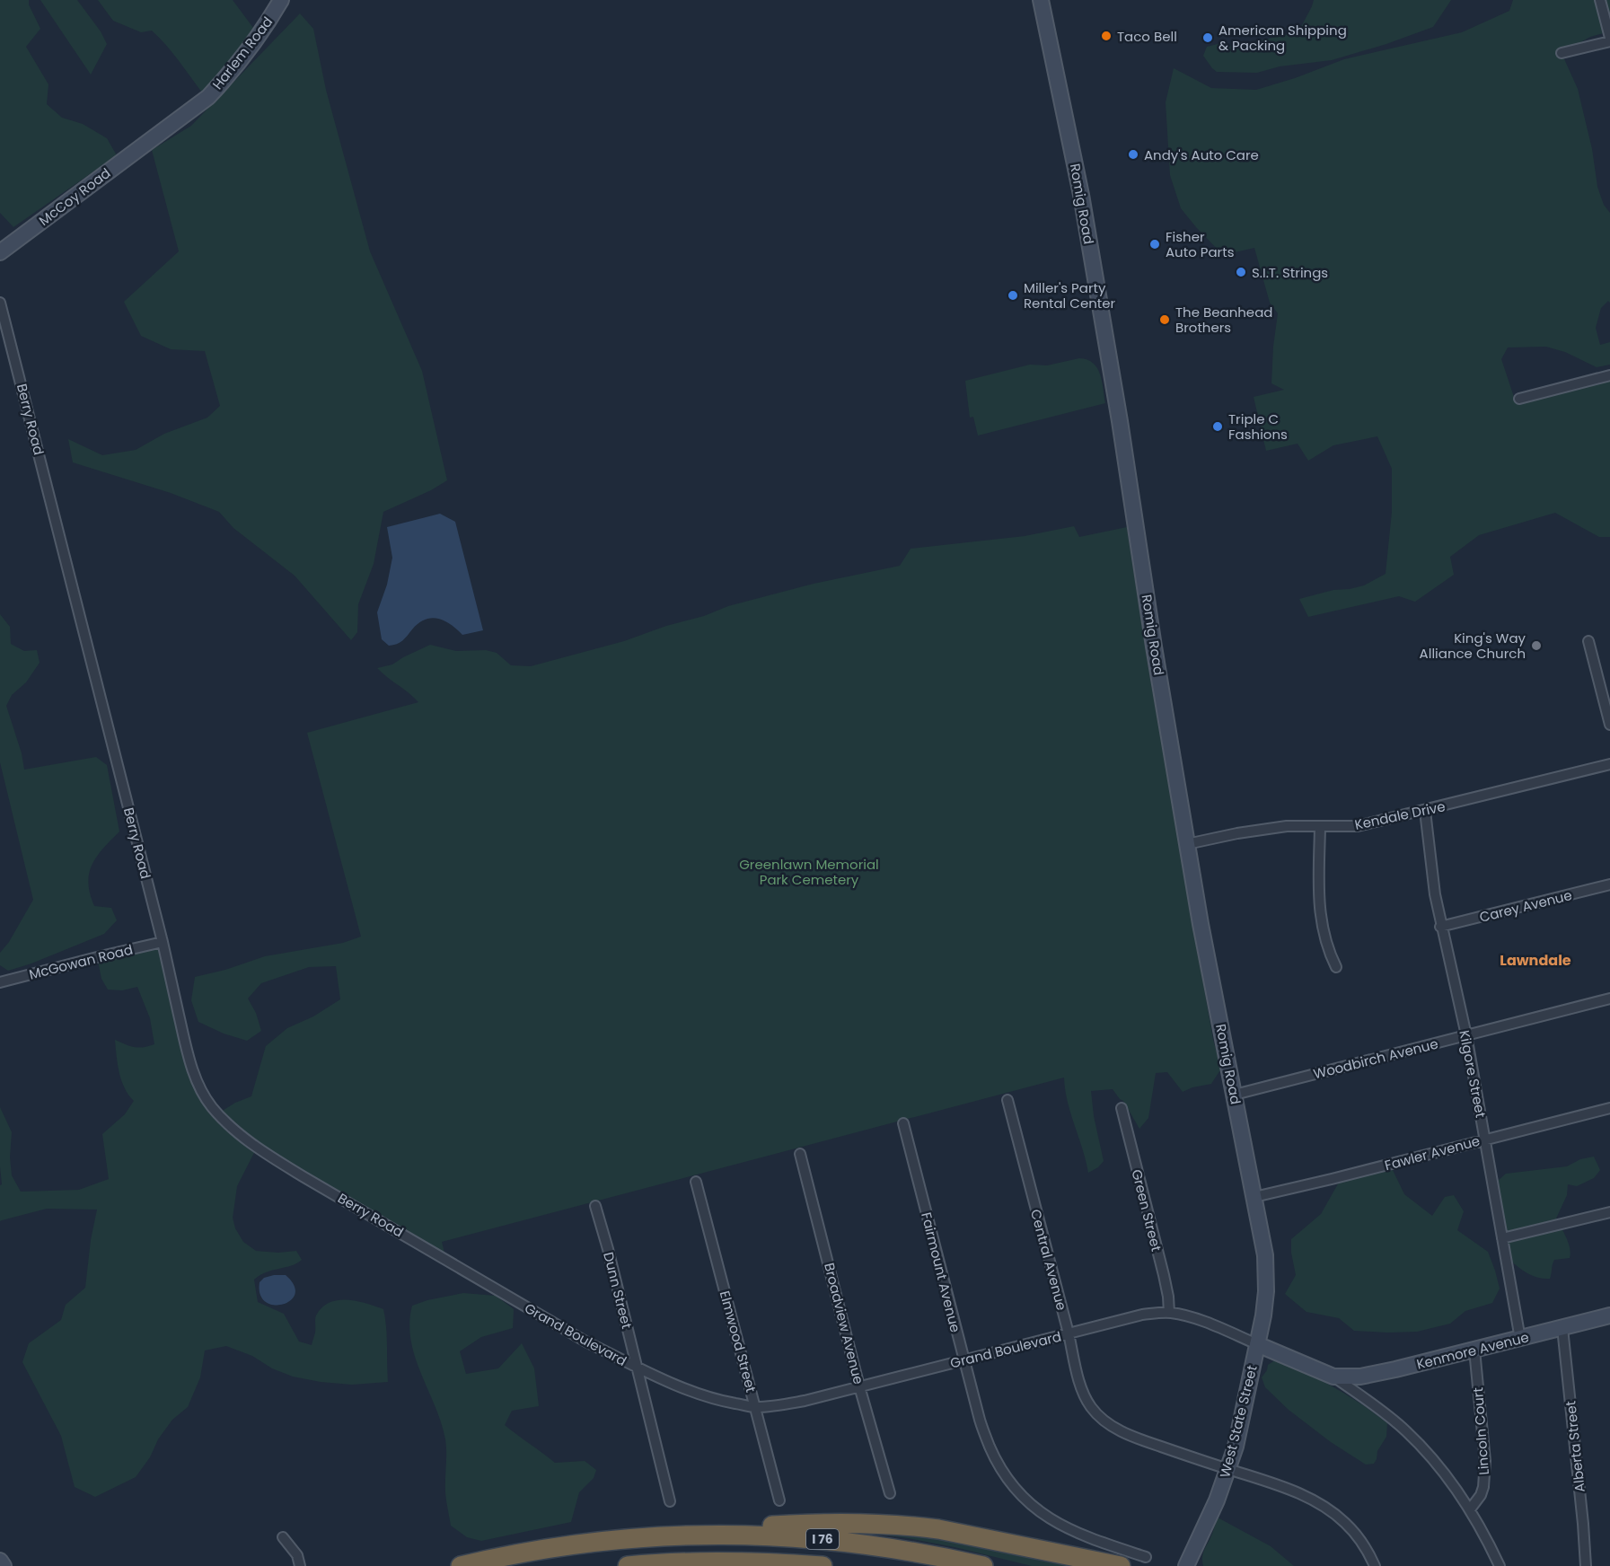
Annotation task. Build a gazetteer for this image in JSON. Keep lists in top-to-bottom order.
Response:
{
  "streets": {
    "highway": ["I 76"],
    "street": [
      "Harlem Road",
      "McCoy Road",
      "Romig Road",
      "Berry Road",
      "Kendale Drive",
      "Carey Avenue",
      "McGowan Road",
      "Woodbirch Avenue",
      "Kilgore Street",
      "Fawler Avenue",
      "Green Street",
      "Central Avenue",
      "Fairmount Avenue",
      "Dunn Street",
      "Broadview Avenue",
      "Grand Boulevard",
      "Elmwood Street",
      "Kenmore Avenue",
      "West State Street",
      "Lincoln Court",
      "Alberta Street"
    ]
  },
  "crossings": [
    ["Harlem Road", "McCoy Road"],
    ["Romig Road", "Kendale Drive"],
    ["Romig Road", "Woodbirch Avenue"],
    ["Romig Road", "Fawler Avenue"],
    ["Romig Road", "West State Street"],
    ["Berry Road", "McGowan Road"],
    ["Berry Road", "Grand Boulevard"],
    ["Kendale Drive", "Kilgore Street"],
    ["Carey Avenue", "Kilgore Street"],
    ["Woodbirch Avenue", "Kilgore Street"],
    ["Kilgore Street", "Fawler Avenue"],
    ["Kilgore Street", "Kenmore Avenue"],
    ["Green Street", "Grand Boulevard"],
    ["Central Avenue", "Grand Boulevard"],
    ["Central Avenue", "West State Street"],
    ["Fairmount Avenue", "Grand Boulevard"],
    ["Dunn Street", "Grand Boulevard"],
    ["Broadview Avenue", "Grand Boulevard"],
    ["Grand Boulevard", "Elmwood Street"],
    ["Grand Boulevard", "Kenmore Avenue"],
    ["Grand Boulevard", "West State Street"],
    ["Grand Boulevard", "Lincoln Court"],
    ["Kenmore Avenue", "Lincoln Court"],
    ["Kenmore Avenue", "Alberta Street"]
  ],
  "districts": ["Lawndale"],
  "parks": ["Greenlawn Memorial Park Cemetery"],
  "places": [
    "Taco Bell",
    "American Shipping & Packing",
    "Andy's Auto Care",
    "Fisher Auto Parts",
    "S.I.T. Strings",
    "Miller's Party Rental Center",
    "The Beanhead Brothers",
    "Triple C Fashions",
    "King's Way Alliance Church"
  ]
}
